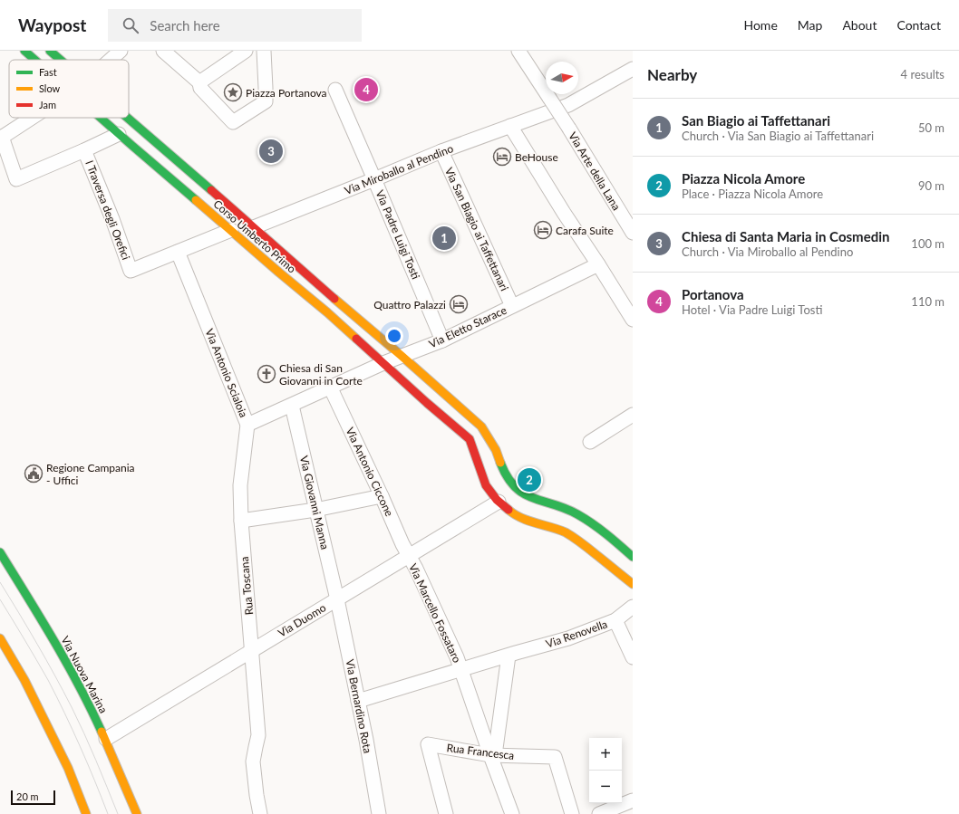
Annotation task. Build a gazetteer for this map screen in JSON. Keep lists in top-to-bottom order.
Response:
{
  "streets": {
    "main road": ["Corso Umberto Primo", "Via Nuova Marina"],
    "street": [
      "Via Miroballo al Pendino",
      "Via Arte della Lana",
      "I Traversa degli Orefici",
      "Via San Biagio ai Taffettanari",
      "Via Padre Luigi Tosti",
      "Via Eletto Starace",
      "Via Antonio Scialoia",
      "Via Antonio Ciccone",
      "Via Giovanni Manna",
      "Rua Toscana",
      "Via Marcello Fossataro",
      "Via Duomo",
      "Via Renovella",
      "Via Bernardino Rota",
      "Rua Francesca"
    ]
  },
  "crossings": [
    ["Via Miroballo al Pendino", "Via San Biagio ai Taffettanari"],
    ["Via Miroballo al Pendino", "Via Padre Luigi Tosti"],
    ["Via Miroballo al Pendino", "Corso Umberto Primo"],
    ["I Traversa degli Orefici", "Via Antonio Scialoia"],
    ["Via San Biagio ai Taffettanari", "Via Eletto Starace"],
    ["Via Padre Luigi Tosti", "Via Eletto Starace"],
    ["Corso Umberto Primo", "Via Eletto Starace"],
    ["Corso Umberto Primo", "Via Duomo"],
    ["Via Eletto Starace", "Via Antonio Scialoia"],
    ["Via Eletto Starace", "Via Antonio Ciccone"],
    ["Via Eletto Starace", "Via Giovanni Manna"],
    ["Via Antonio Scialoia", "Rua Toscana"],
    ["Via Antonio Ciccone", "Via Marcello Fossataro"],
    ["Via Antonio Ciccone", "Via Duomo"],
    ["Via Giovanni Manna", "Via Duomo"],
    ["Via Giovanni Manna", "Via Bernardino Rota"],
    ["Rua Toscana", "Via Duomo"],
    ["Via Marcello Fossataro", "Via Duomo"],
    ["Via Marcello Fossataro", "Via Renovella"],
    ["Via Marcello Fossataro", "Rua Francesca"],
    ["Via Duomo", "Via Nuova Marina"],
    ["Via Duomo", "Via Bernardino Rota"]
  ],
  "places": {
    "place": ["Piazza Portanova"],
    "hotel": ["BeHouse", "Carafa Suite", "Quattro Palazzi"],
    "church": ["Chiesa di San Giovanni in Corte"],
    "public building": ["Regione Campania - Uffici"]
  },
  "legend": ["Fast", "Slow", "Jam"],
  "scale_bar": "20 m",
  "north": "right",
  "page": {
    "header": "Waypost",
    "search": "Search here",
    "nav": [
      "Home",
      "Map",
      "About",
      "Contact"
    ],
    "heading": ["Nearby", "4 results"],
    "pins": [
      "4",
      "3",
      "1",
      "2"
    ],
    "list": [
      {
        "mark": "1",
        "name": "San Biagio ai Taffettanari",
        "note": "Church · Via San Biagio ai Taffettanari",
        "value": "50 m"
      },
      {
        "mark": "2",
        "name": "Piazza Nicola Amore",
        "note": "Place · Piazza Nicola Amore",
        "value": "90 m"
      },
      {
        "mark": "3",
        "name": "Chiesa di Santa Maria in Cosmedin",
        "note": "Church · Via Miroballo al Pendino",
        "value": "100 m"
      },
      {
        "mark": "4",
        "name": "Portanova",
        "note": "Hotel · Via Padre Luigi Tosti",
        "value": "110 m"
      }
    ],
    "map_buttons": ["+", "−"],
    "scale": "20 m"
  }
}
